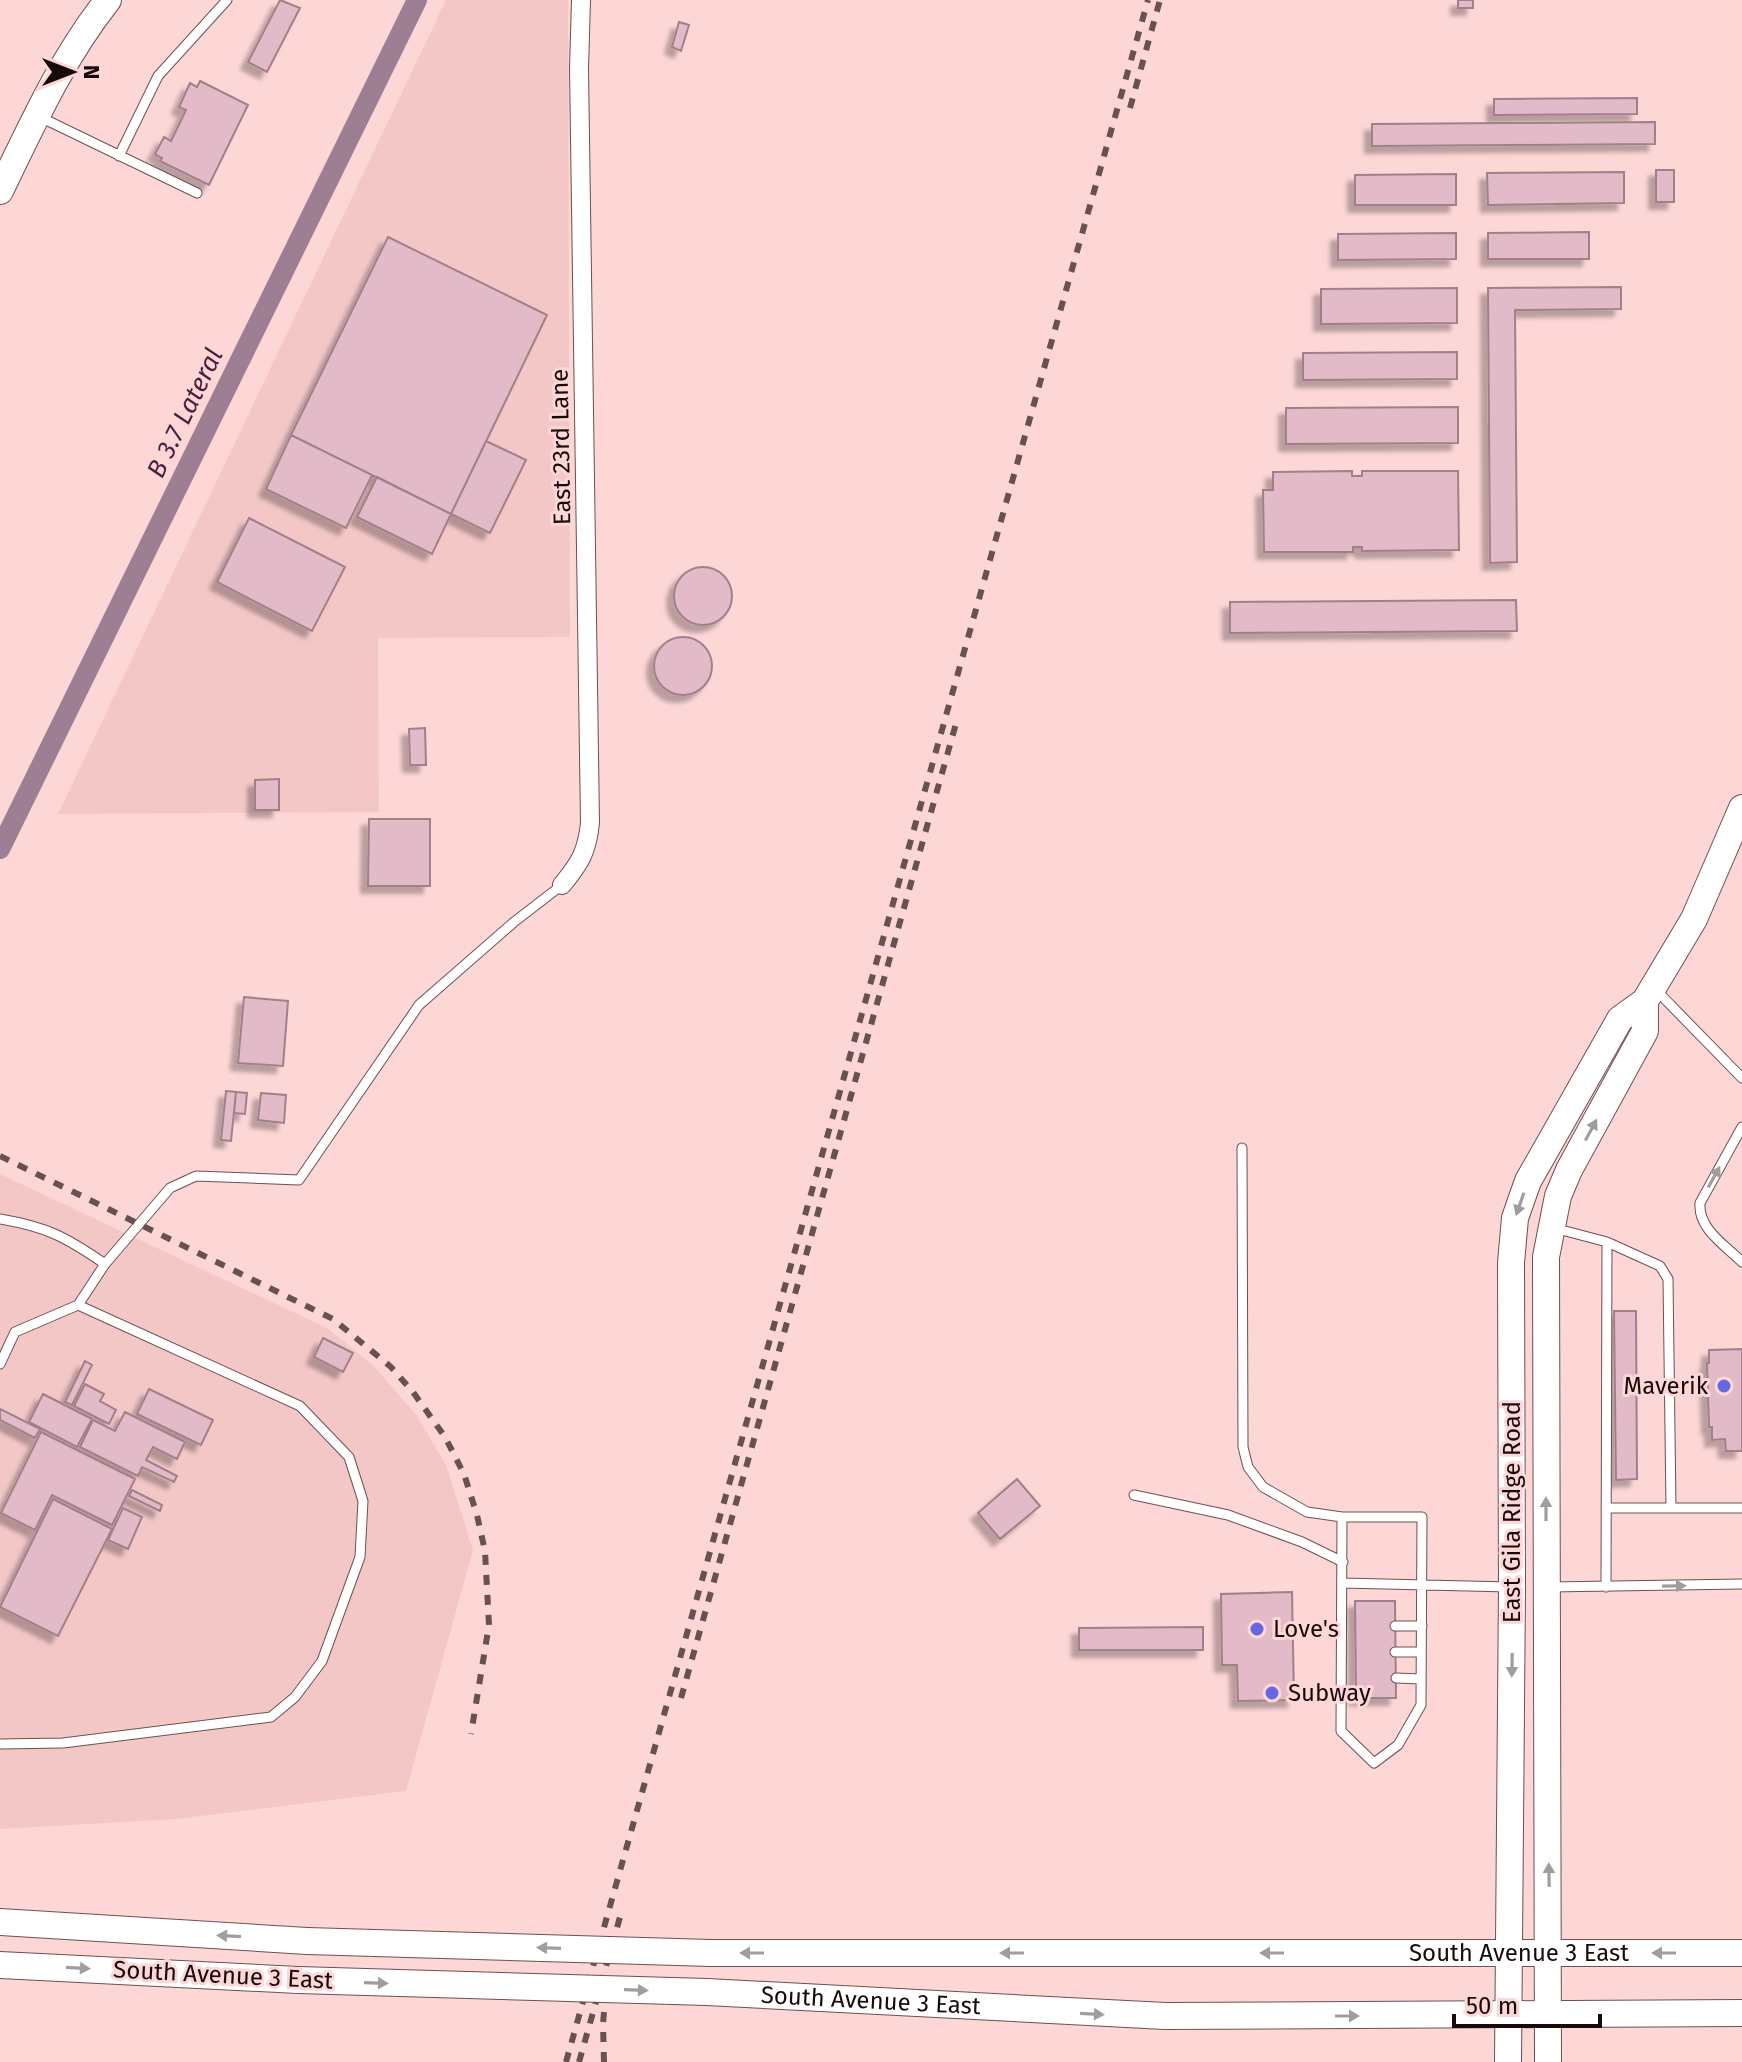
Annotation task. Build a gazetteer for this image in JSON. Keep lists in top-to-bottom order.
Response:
{
  "streets": {
    "main road": ["East Gila Ridge Road", "South Avenue 3 East"],
    "street": ["East 23rd Lane"]
  },
  "crossings": [
    ["East Gila Ridge Road", "South Avenue 3 East"]
  ],
  "water": ["B 3.7 Lateral"],
  "places": ["Maverik", "Love's", "Subway"],
  "scale_bar": "50 m",
  "north": "right"
}
